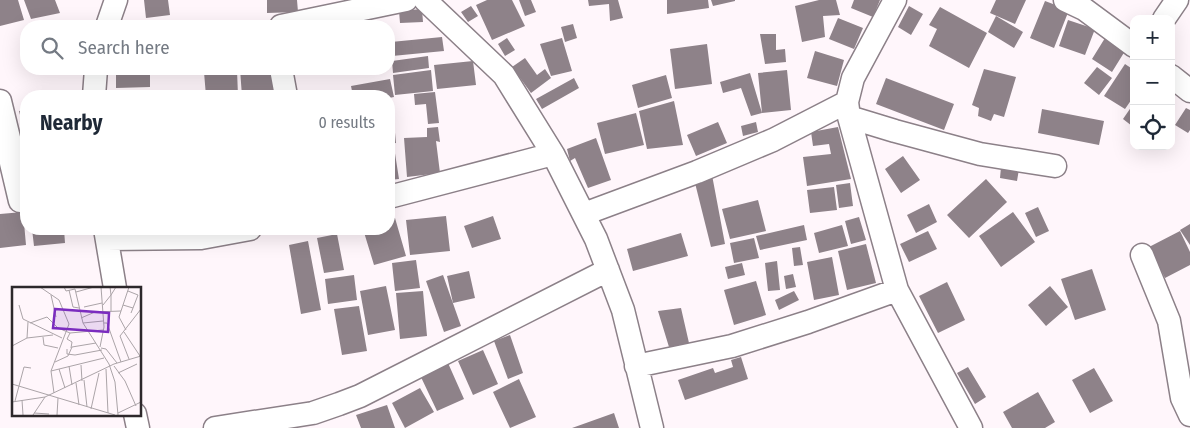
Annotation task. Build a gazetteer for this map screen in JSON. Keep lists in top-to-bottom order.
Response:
{
  "page": {
    "map_buttons": ["+", "−"],
    "search": "Search here",
    "heading": ["Nearby", "0 results"]
  }
}
